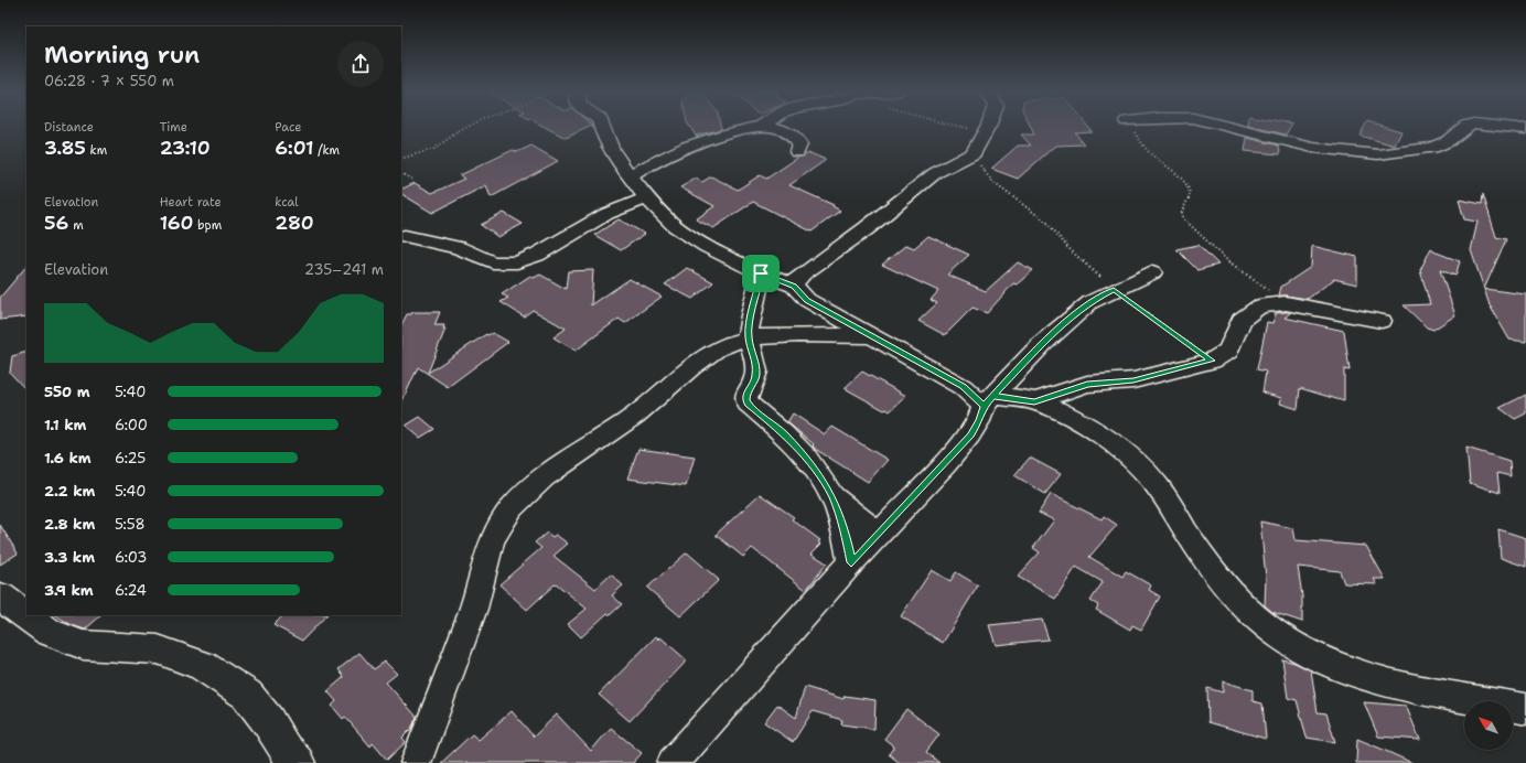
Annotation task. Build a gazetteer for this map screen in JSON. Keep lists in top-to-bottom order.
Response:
{
  "north": "top left",
  "page": {
    "heading": ["Morning run", "06:28 · 7 × 550 m"],
    "stats": [
      ["Distance", "3.85 km"],
      ["Time", "23:10"],
      ["Pace", "6:01 /km"],
      ["Elevation", "56 m"],
      ["Heart rate", "160 bpm"],
      ["kcal", "280"]
    ],
    "chart": ["Elevation", "235–241 m"],
    "list": [
      {
        "name": "550 m",
        "note": "5:40"
      },
      {
        "name": "1.1 km",
        "note": "6:00"
      },
      {
        "name": "1.6 km",
        "note": "6:25"
      },
      {
        "name": "2.2 km",
        "note": "5:40"
      },
      {
        "name": "2.8 km",
        "note": "5:58"
      },
      {
        "name": "3.3 km",
        "note": "6:03"
      },
      {
        "name": "3.9 km",
        "note": "6:24"
      }
    ]
  }
}
